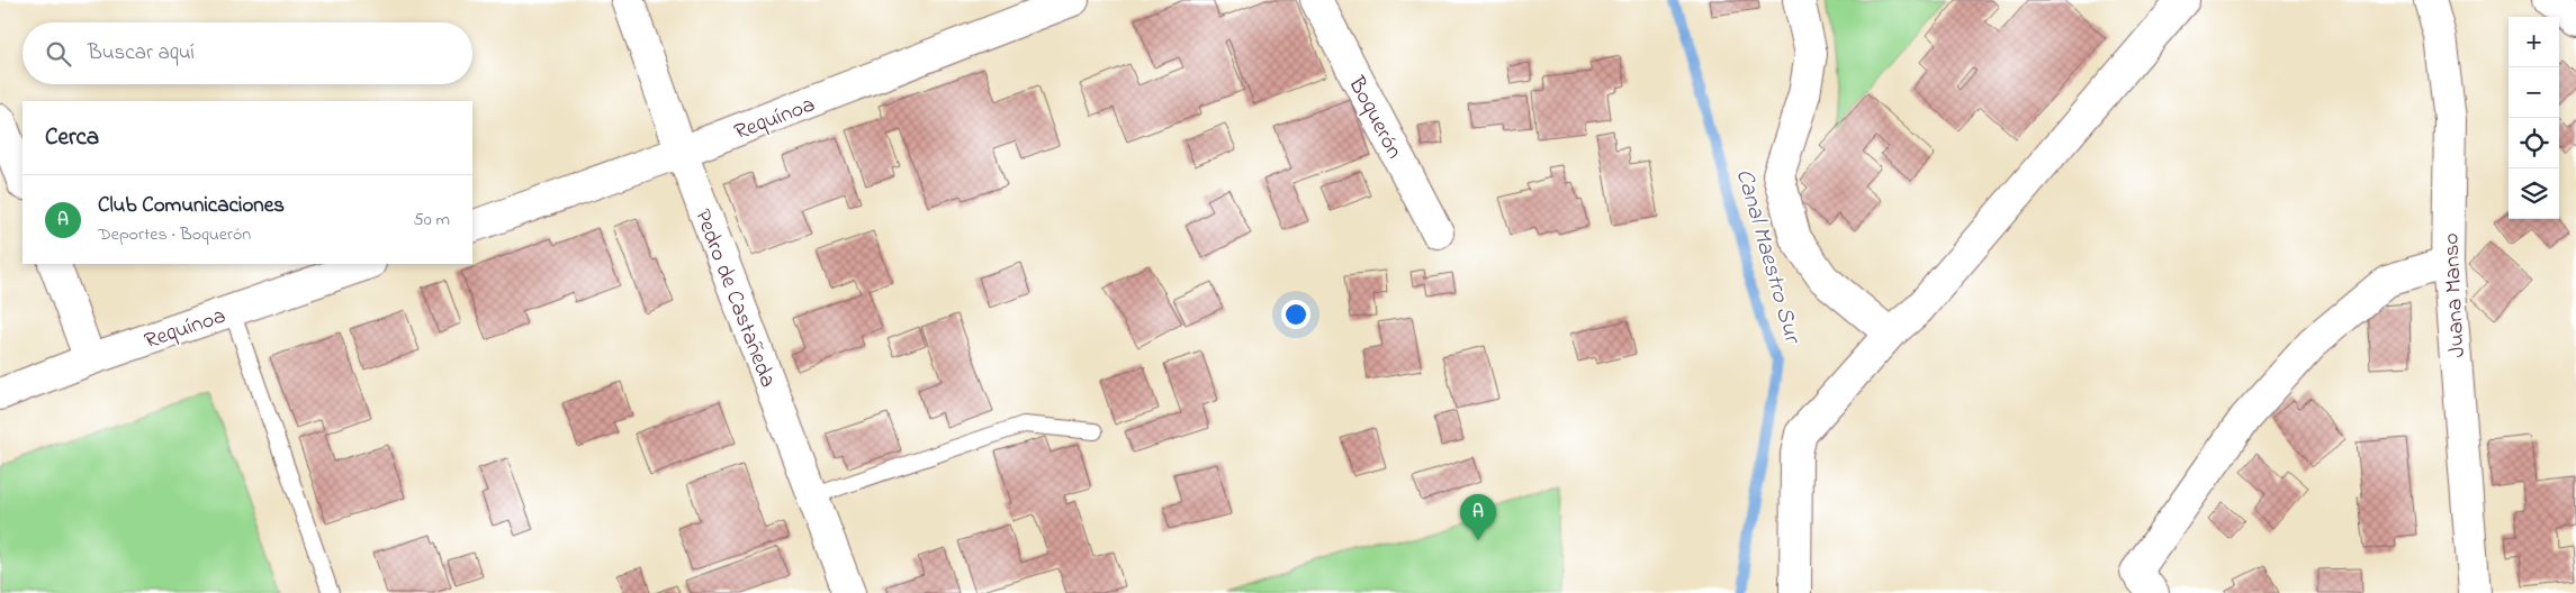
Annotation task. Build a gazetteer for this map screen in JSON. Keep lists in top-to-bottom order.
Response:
{
  "streets": {
    "street": [
      "Requínoa",
      "Boquerón",
      "Juana Manso",
      "Pedro de Castañeda"
    ]
  },
  "crossings": [
    ["Requínoa", "Pedro de Castañeda"]
  ],
  "water": ["Canal Maestro Sur"],
  "page": {
    "map_buttons": ["+", "−"],
    "search": "Buscar aquí",
    "heading": "Cerca",
    "list": [
      {
        "mark": "A",
        "name": "Club Comunicaciones",
        "note": "Deportes · Boquerón",
        "value": "50 m"
      }
    ],
    "pins": "A"
  }
}
